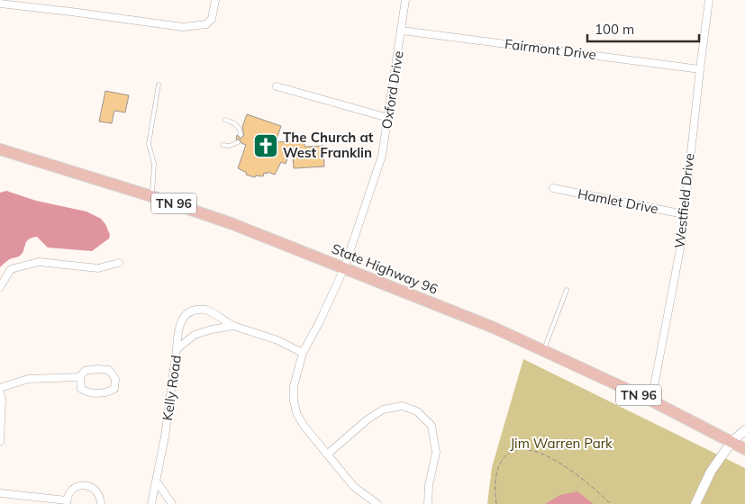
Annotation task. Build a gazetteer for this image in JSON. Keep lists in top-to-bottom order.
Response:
{
  "streets": {
    "main road": ["TN 96", "State Highway 96"],
    "street": [
      "Fairmont Drive",
      "Oxford Drive",
      "Westfield Drive",
      "Hamlet Drive",
      "Kelly Road"
    ]
  },
  "crossings": [
    ["Fairmont Drive", "Oxford Drive"],
    ["Fairmont Drive", "Westfield Drive"],
    ["Oxford Drive", "State Highway 96"],
    ["Oxford Drive", "Kelly Road"],
    ["Westfield Drive", "Hamlet Drive"],
    ["Westfield Drive", "State Highway 96"]
  ],
  "parks": ["Jim Warren Park"],
  "places": {
    "church": ["The Church at West Franklin"]
  },
  "scale_bar": "100 m"
}
